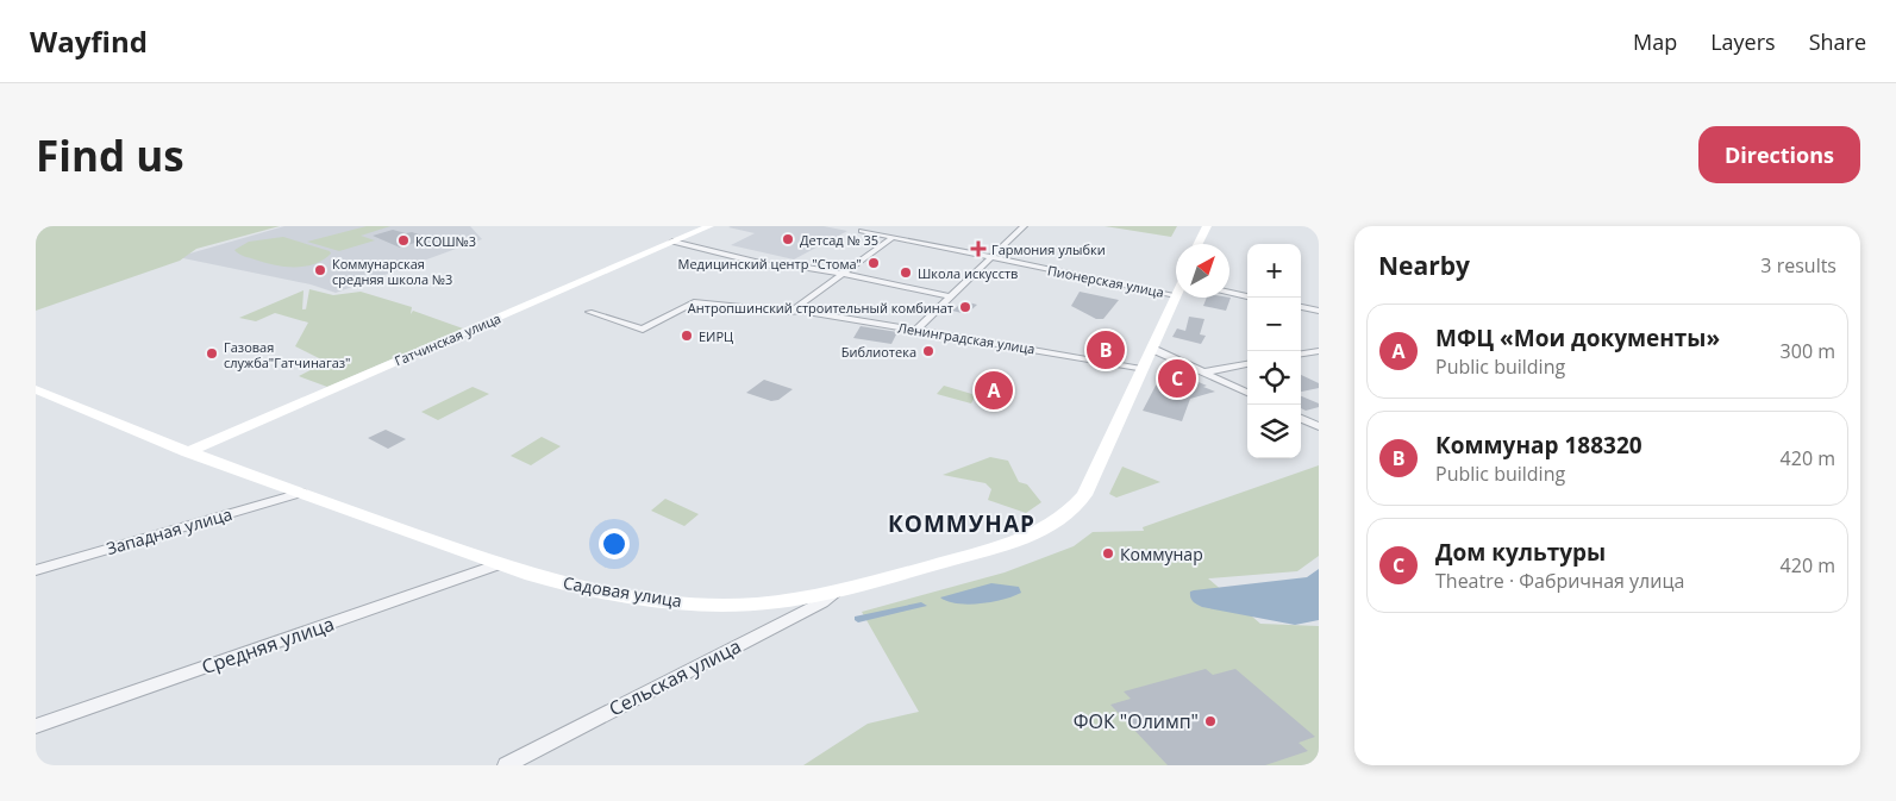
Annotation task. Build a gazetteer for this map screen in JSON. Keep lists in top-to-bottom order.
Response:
{
  "streets": {
    "main road": ["Гатчинская улица", "Садовая улица"],
    "street": [
      "Пионерская улица",
      "Ленинградская улица",
      "Западная улица",
      "Средняя улица",
      "Сельская улица"
    ]
  },
  "crossings": [
    ["Ленинградская улица", "Садовая улица"],
    ["Гатчинская улица", "Садовая улица"],
    ["Западная улица", "Садовая улица"],
    ["Садовая улица", "Средняя улица"],
    ["Садовая улица", "Сельская улица"]
  ],
  "districts": ["КОММУНАР"],
  "places": {
    "other": [
      "Детсад № 35",
      "КСОШ№3",
      "Медицинский центр \"Стома\"",
      "Коммунарская средняя школа №3",
      "Школа искусств",
      "Антропшинский строительный комбинат",
      "ЕИРЦ",
      "Библиотека",
      "Газовая служба\"Гатчинагаз\"",
      "Коммунар",
      "ФОК \"Олимп\""
    ],
    "health": ["Гармония улыбки"]
  },
  "north": "top right",
  "page": {
    "header": "Wayfind",
    "nav": ["Map", "Layers", "Share"],
    "buttons": "Directions",
    "title": "Find us",
    "heading": ["Nearby", "3 results"],
    "map_buttons": ["+", "−"],
    "list": [
      {
        "mark": "A",
        "name": "МФЦ «Мои документы»",
        "note": "Public building",
        "value": "300 m"
      },
      {
        "mark": "B",
        "name": "Коммунар 188320",
        "note": "Public building",
        "value": "420 m"
      },
      {
        "mark": "C",
        "name": "Дом культуры",
        "note": "Theatre · Фабричная улица",
        "value": "420 m"
      }
    ],
    "pins": ["B", "C", "A"]
  }
}
